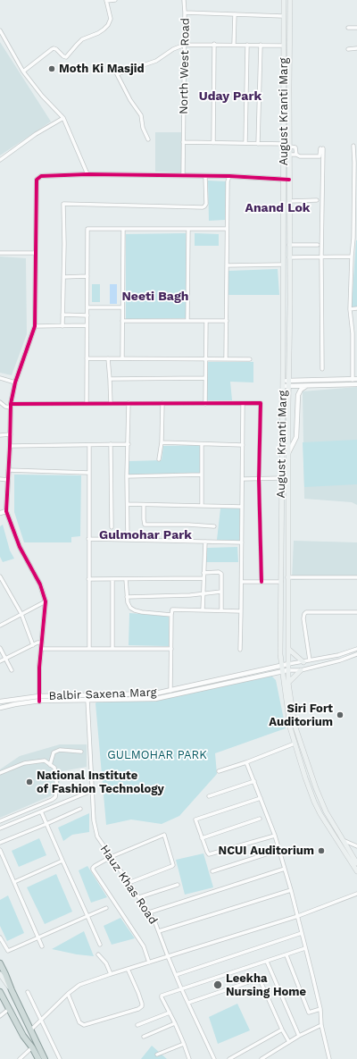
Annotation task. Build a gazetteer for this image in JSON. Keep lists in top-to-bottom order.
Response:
{
  "streets": {
    "main road": ["August Kranti Marg"],
    "street": ["North West Road", "Balbir Saxena Marg", "Hauz Khas Road"]
  },
  "crossings": [
    ["North West Road", "August Kranti Marg"],
    ["August Kranti Marg", "Balbir Saxena Marg"],
    ["Balbir Saxena Marg", "Hauz Khas Road"]
  ],
  "districts": [
    "Uday Park",
    "Anand Lok",
    "Neeti Bagh",
    "Gulmohar Park"
  ],
  "parks": ["GULMOHAR PARK"],
  "places": [
    "Moth Ki Masjid",
    "Siri Fort Auditorium",
    "National Institute of Fashion Technology",
    "NCUI Auditorium",
    "Leekha Nursing Home"
  ]
}
